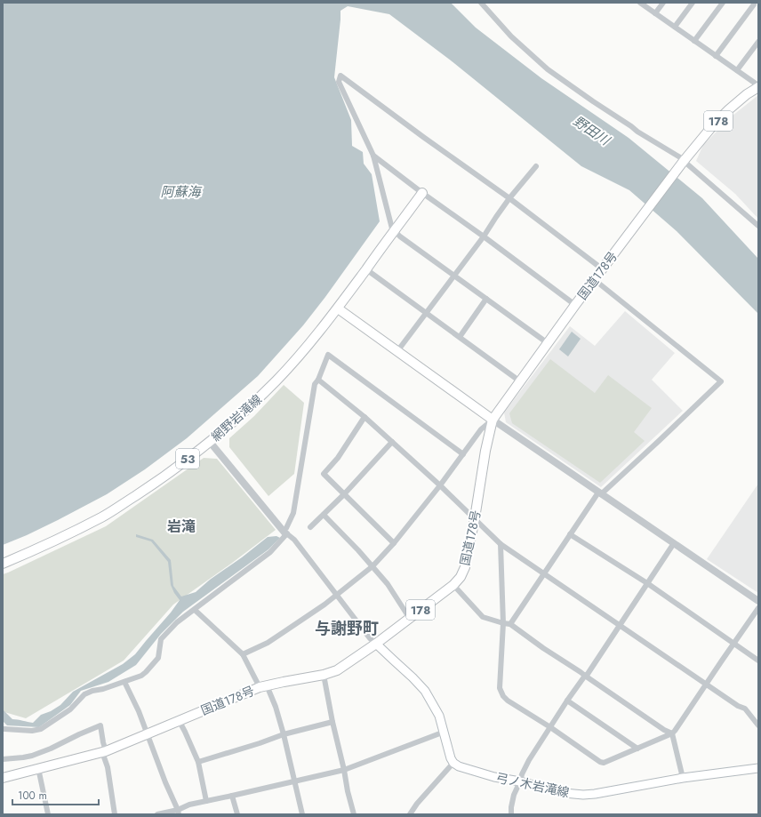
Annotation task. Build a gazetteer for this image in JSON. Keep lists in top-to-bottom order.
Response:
{
  "streets": {
    "main road": [
      "178",
      "国道178号",
      "網野岩滝線",
      "53",
      "弓ノ木岩滝線"
    ]
  },
  "districts": ["岩滝", "与謝野町"],
  "water": ["野田川", "阿蘇海"],
  "scale_bar": "100 m"
}
